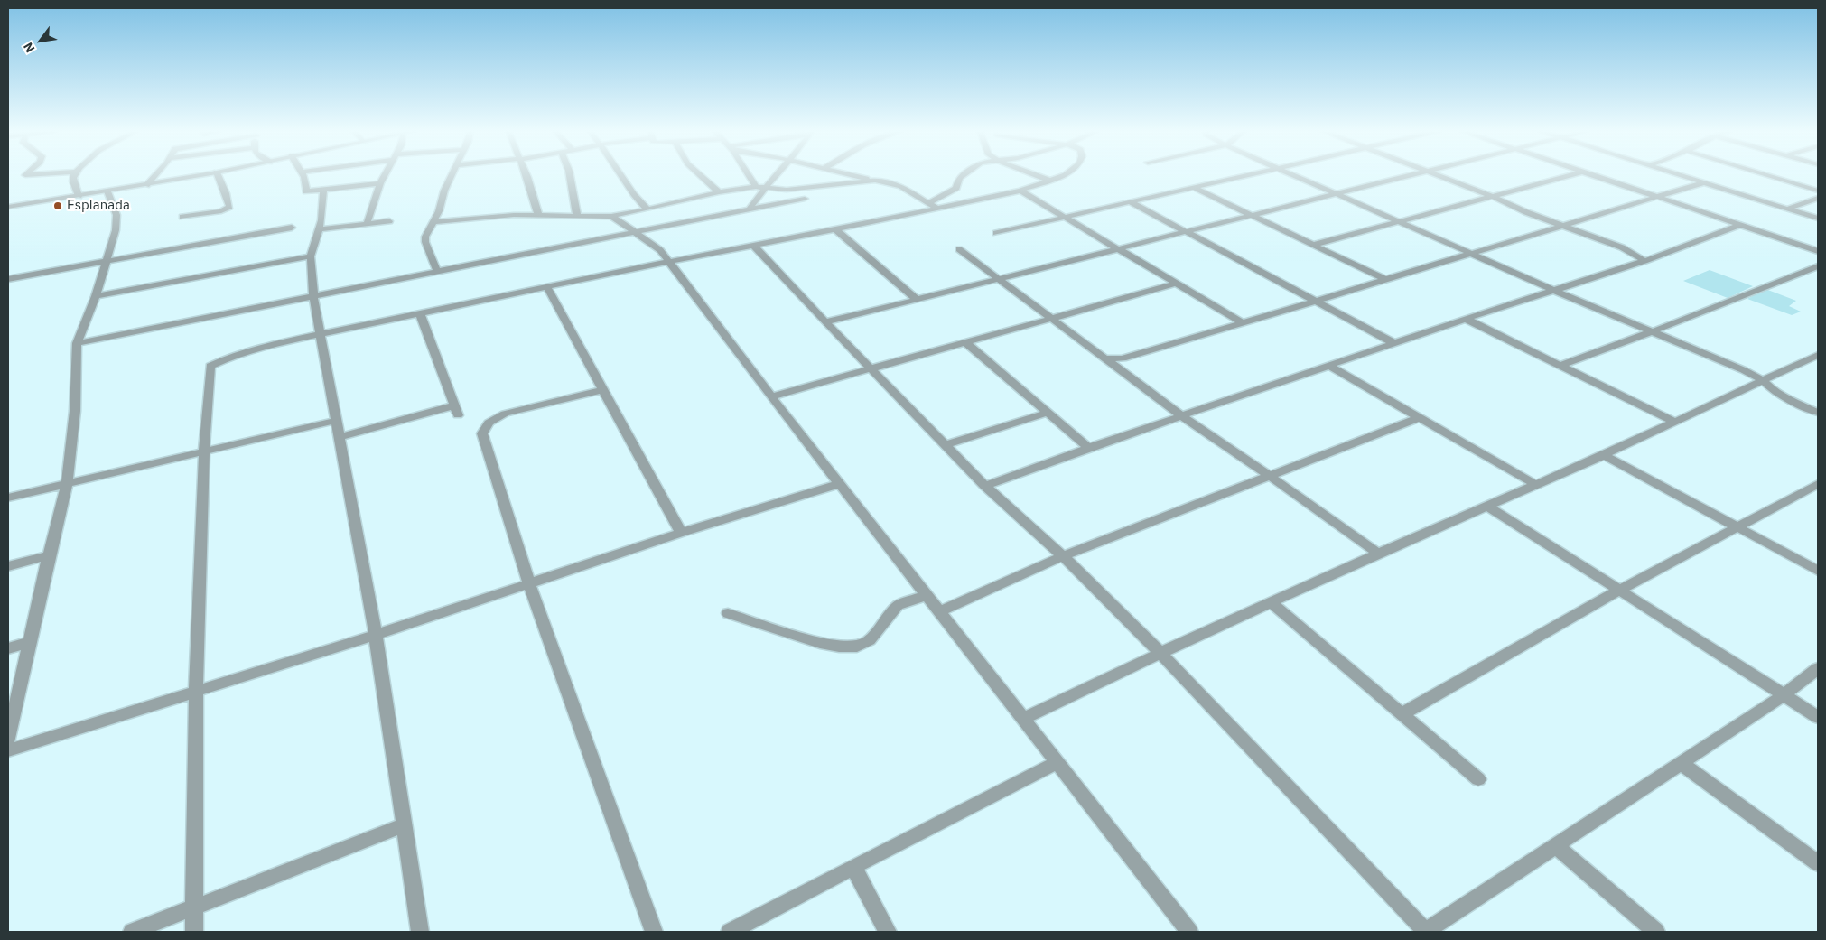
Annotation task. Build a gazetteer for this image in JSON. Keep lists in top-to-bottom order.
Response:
{
  "places": ["Esplanada"],
  "north": "bottom left"
}
